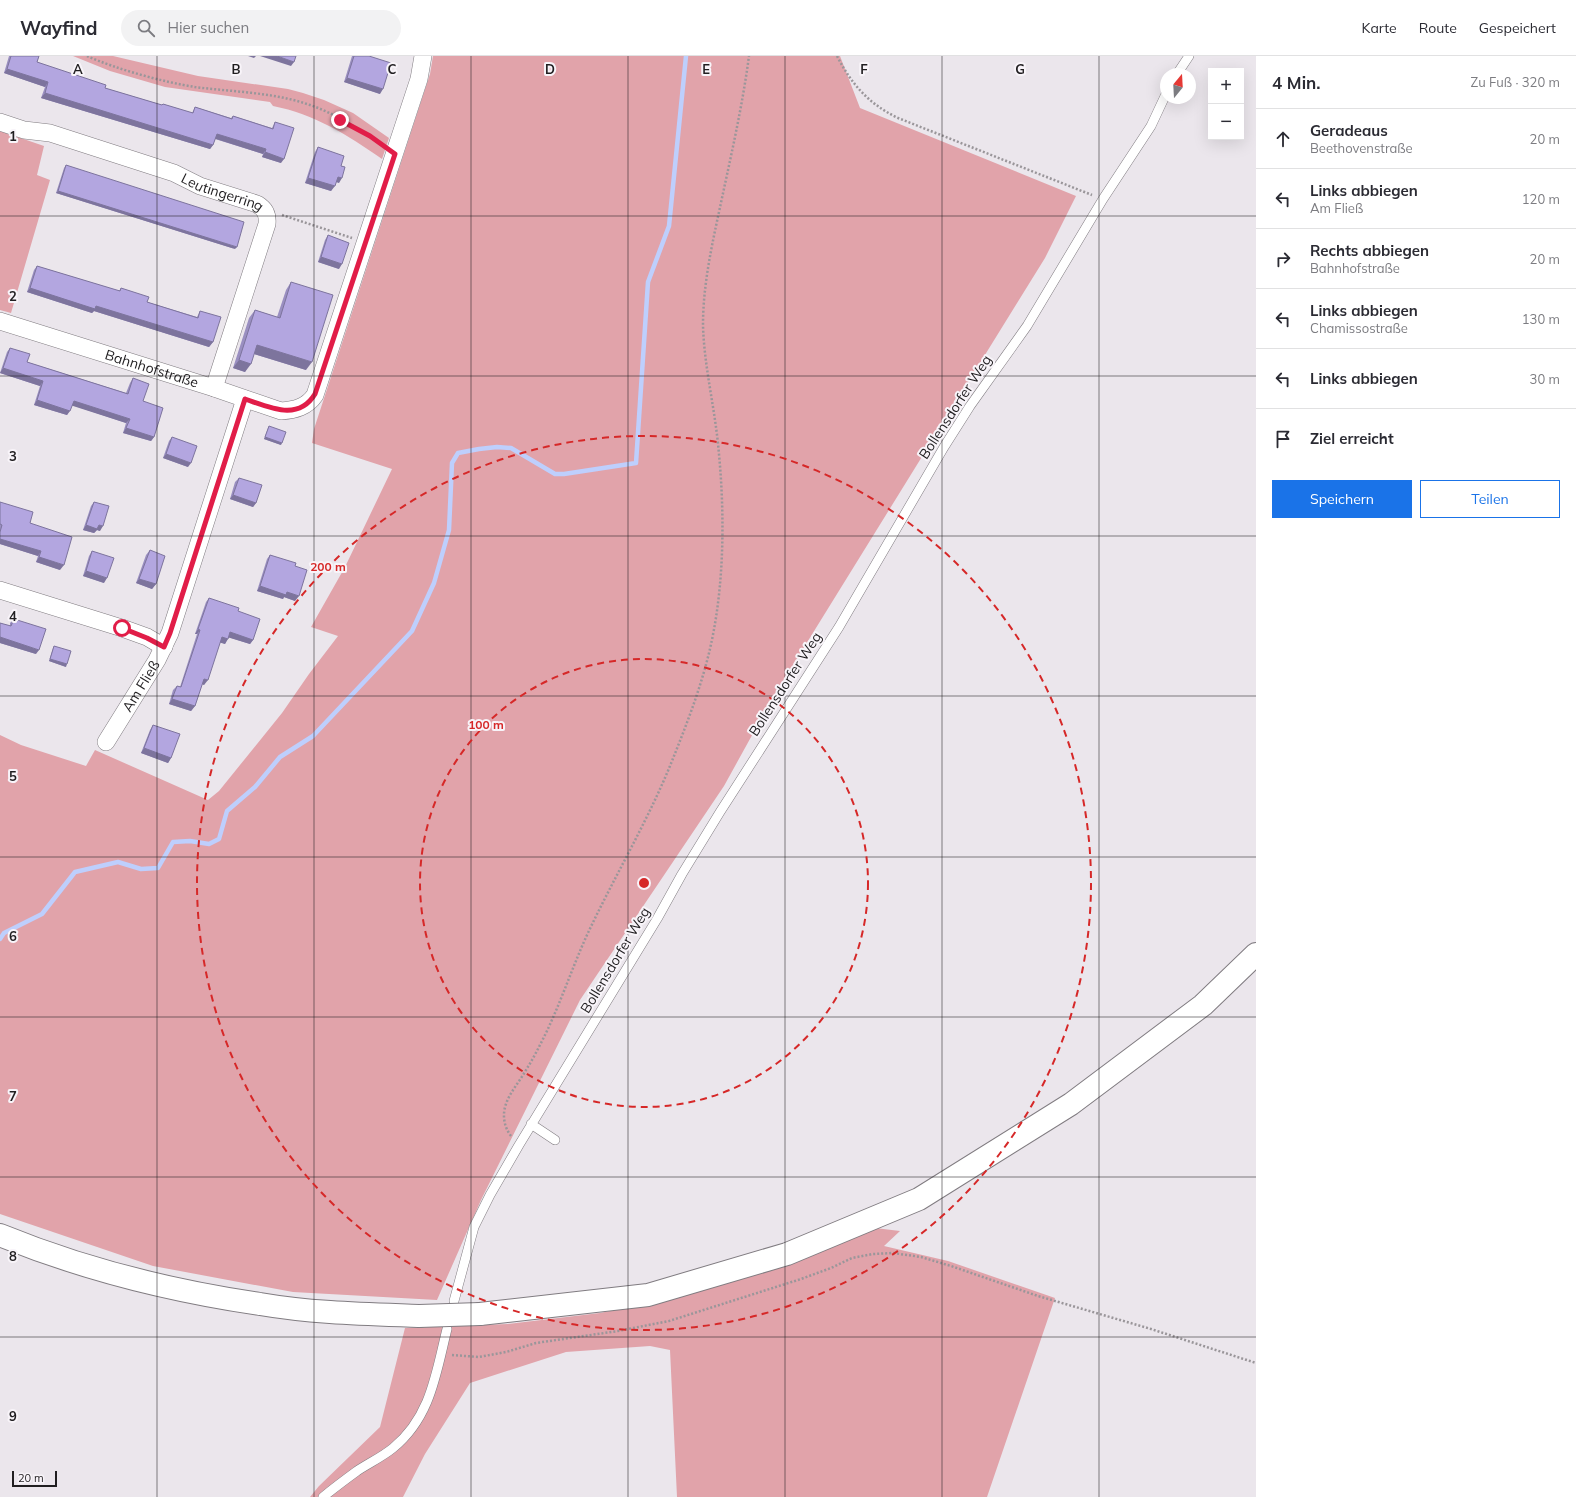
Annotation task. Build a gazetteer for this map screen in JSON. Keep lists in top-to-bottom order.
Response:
{
  "streets": {
    "street": ["Leutingerring", "Bahnhofstraße", "Am Fließ"],
    "lane": ["Bollensdorfer Weg"]
  },
  "crossings": [
    ["Leutingerring", "Bahnhofstraße"],
    ["Bahnhofstraße", "Am Fließ"]
  ],
  "scale_bar": "20 m",
  "north": "top",
  "page": {
    "header": "Wayfind",
    "search": "Hier suchen",
    "nav": ["Karte", "Route", "Gespeichert"],
    "heading": ["4 Min.", "Zu Fuß · 320 m"],
    "map_buttons": ["+", "−"],
    "list": [
      ["Geradeaus", "Beethovenstraße", "20 m"],
      ["Links abbiegen", "Am Fließ", "120 m"],
      ["Rechts abbiegen", "Bahnhofstraße", "20 m"],
      ["Links abbiegen", "Chamissostraße", "130 m"],
      ["Links abbiegen", "30 m"],
      "Ziel erreicht"
    ],
    "buttons": ["Speichern", "Teilen"],
    "scale": "20 m"
  },
  "grid": {
    "columns": [
      "A",
      "B",
      "C",
      "D",
      "E",
      "F",
      "G"
    ],
    "rows": [
      "1",
      "2",
      "3",
      "4",
      "5",
      "6",
      "7",
      "8",
      "9"
    ]
  },
  "rings": ["200 m", "100 m"]
}
